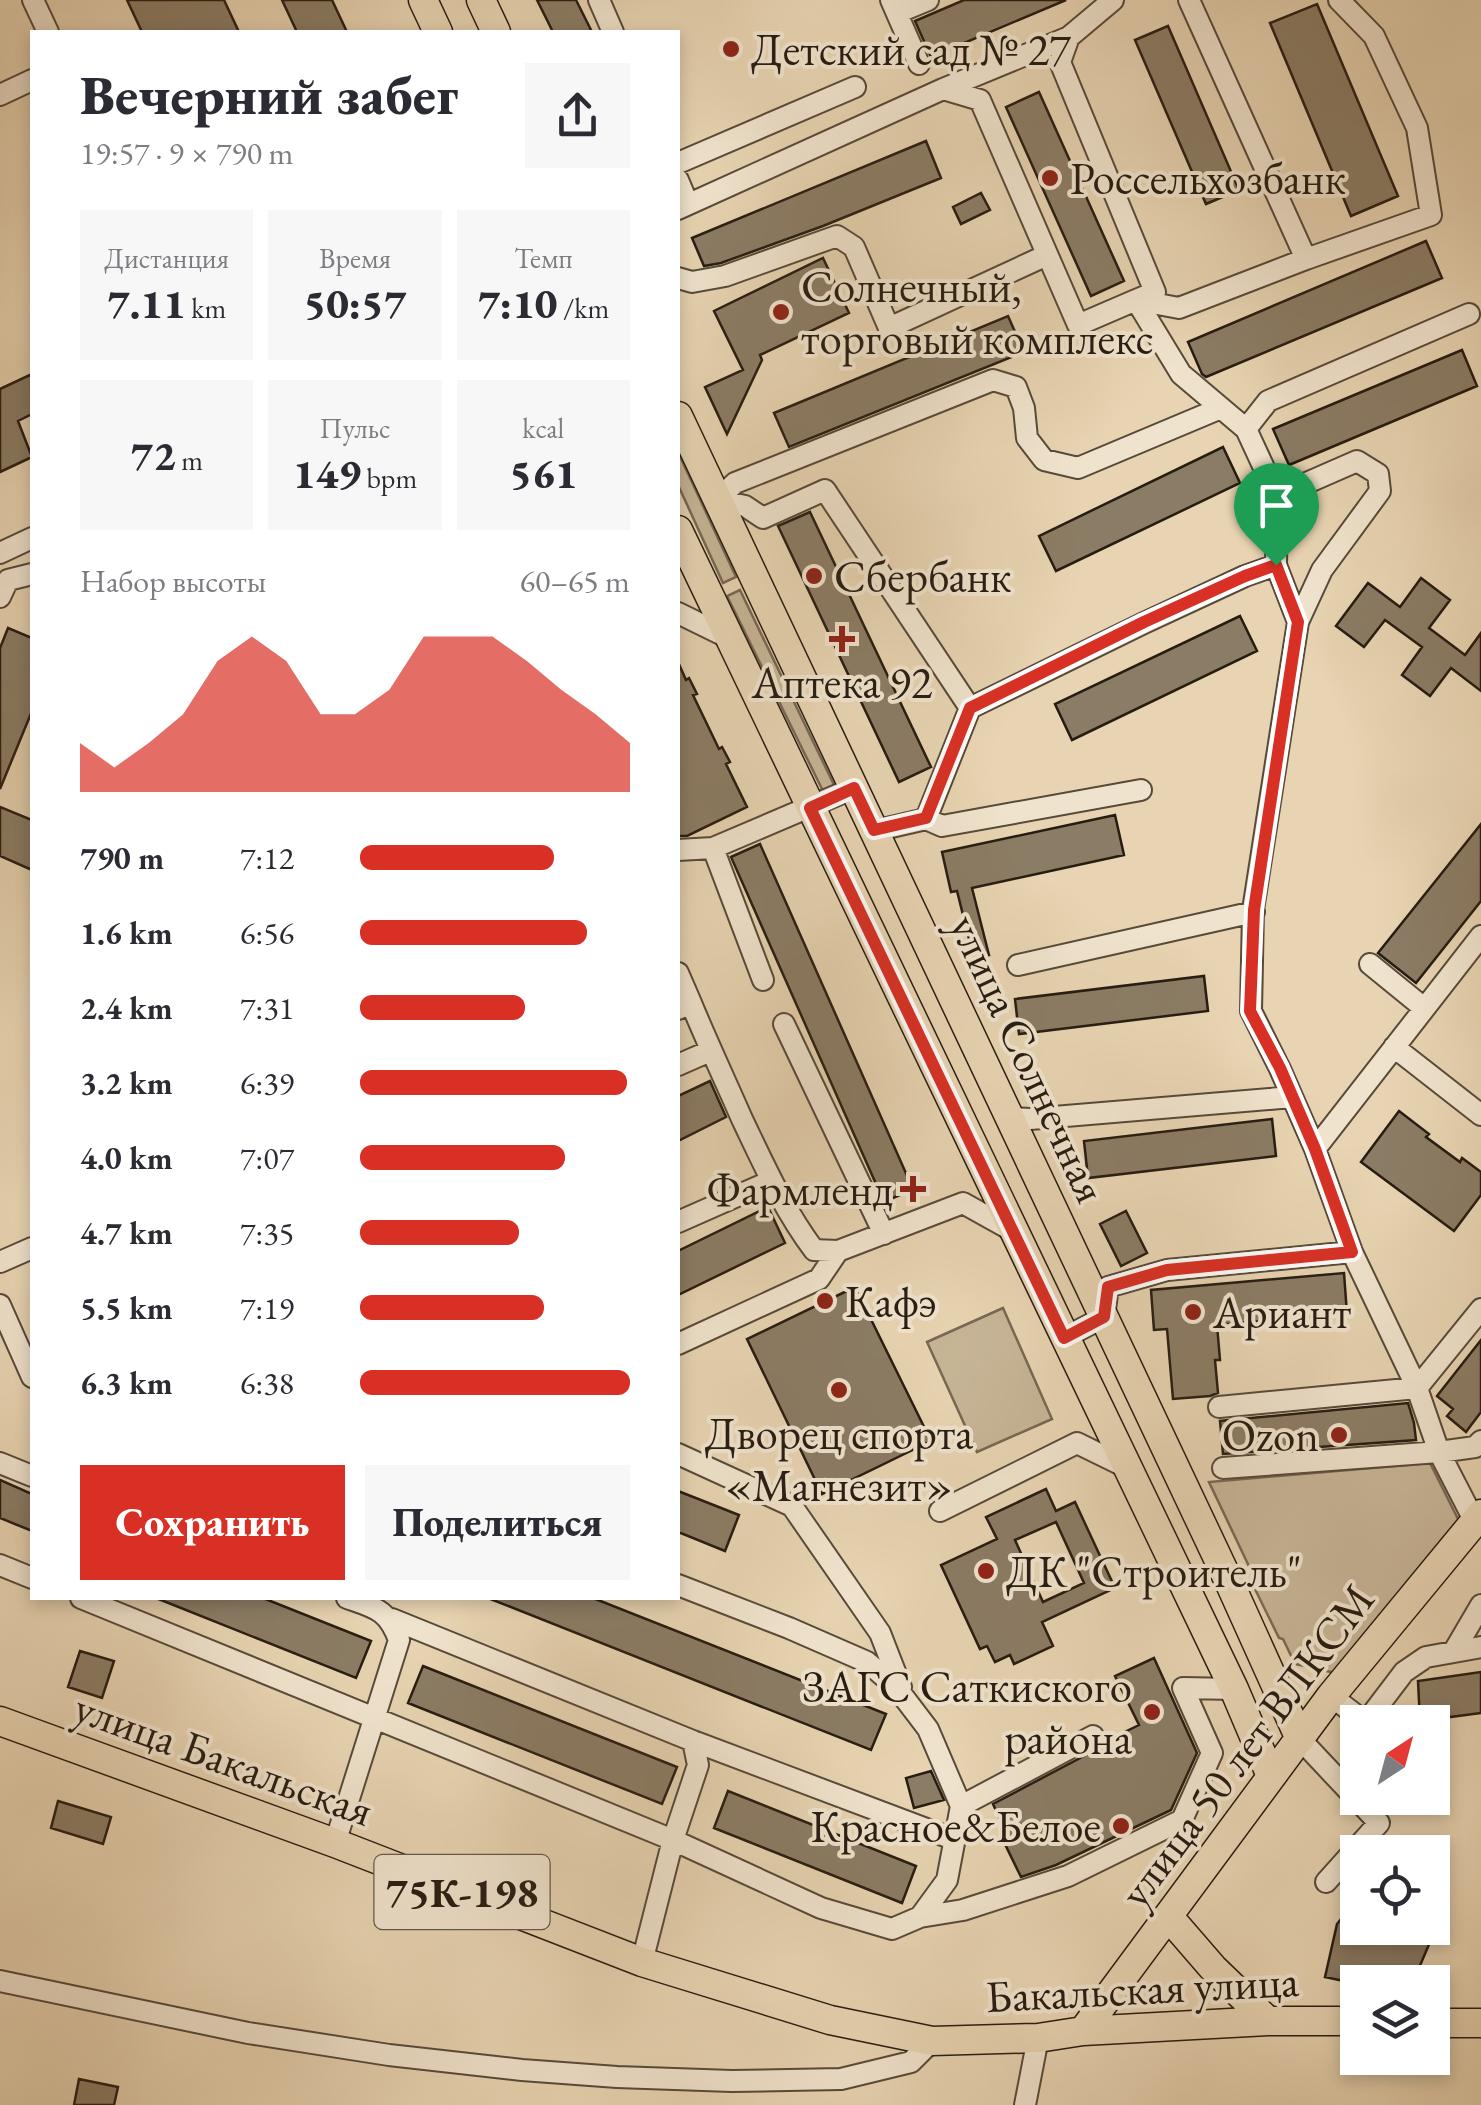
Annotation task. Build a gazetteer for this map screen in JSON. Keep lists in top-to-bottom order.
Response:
{
  "streets": {
    "main road": [
      "улица Солнечная",
      "улица 50 лет ВЛКСМ",
      "улица Бакальская",
      "75К-198",
      "Бакальская улица"
    ]
  },
  "crossings": [
    ["улица Солнечная", "улица 50 лет ВЛКСМ"],
    ["улица 50 лет ВЛКСМ", "Бакальская улица"],
    ["улица Бакальская", "Бакальская улица"]
  ],
  "places": {
    "other": [
      "Детский сад № 27",
      "Россельхозбанк",
      "Солнечный, торговый комплекс",
      "Сбербанк",
      "Кафэ",
      "Ариант",
      "Дворец спорта «Магнезит»",
      "Ozon",
      "ДК \"Строитель\"",
      "ЗАГС Саткиского района",
      "Красное&Белое"
    ],
    "health": ["Аптека 92", "Фармленд"]
  },
  "north": "top right",
  "page": {
    "heading": ["Вечерний забег", "19:57 · 9 × 790 m"],
    "stats": [
      ["Дистанция", "7.11 km"],
      ["Время", "50:57"],
      ["Темп", "7:10 /km"],
      ["72 m"],
      ["Пульс", "149 bpm"],
      ["kcal", "561"]
    ],
    "chart": ["Набор высоты", "60–65 m"],
    "list": [
      {
        "name": "790 m",
        "note": "7:12"
      },
      {
        "name": "1.6 km",
        "note": "6:56"
      },
      {
        "name": "2.4 km",
        "note": "7:31"
      },
      {
        "name": "3.2 km",
        "note": "6:39"
      },
      {
        "name": "4.0 km",
        "note": "7:07"
      },
      {
        "name": "4.7 km",
        "note": "7:35"
      },
      {
        "name": "5.5 km",
        "note": "7:19"
      },
      {
        "name": "6.3 km",
        "note": "6:38"
      }
    ],
    "buttons": ["Сохранить", "Поделиться"]
  }
}
